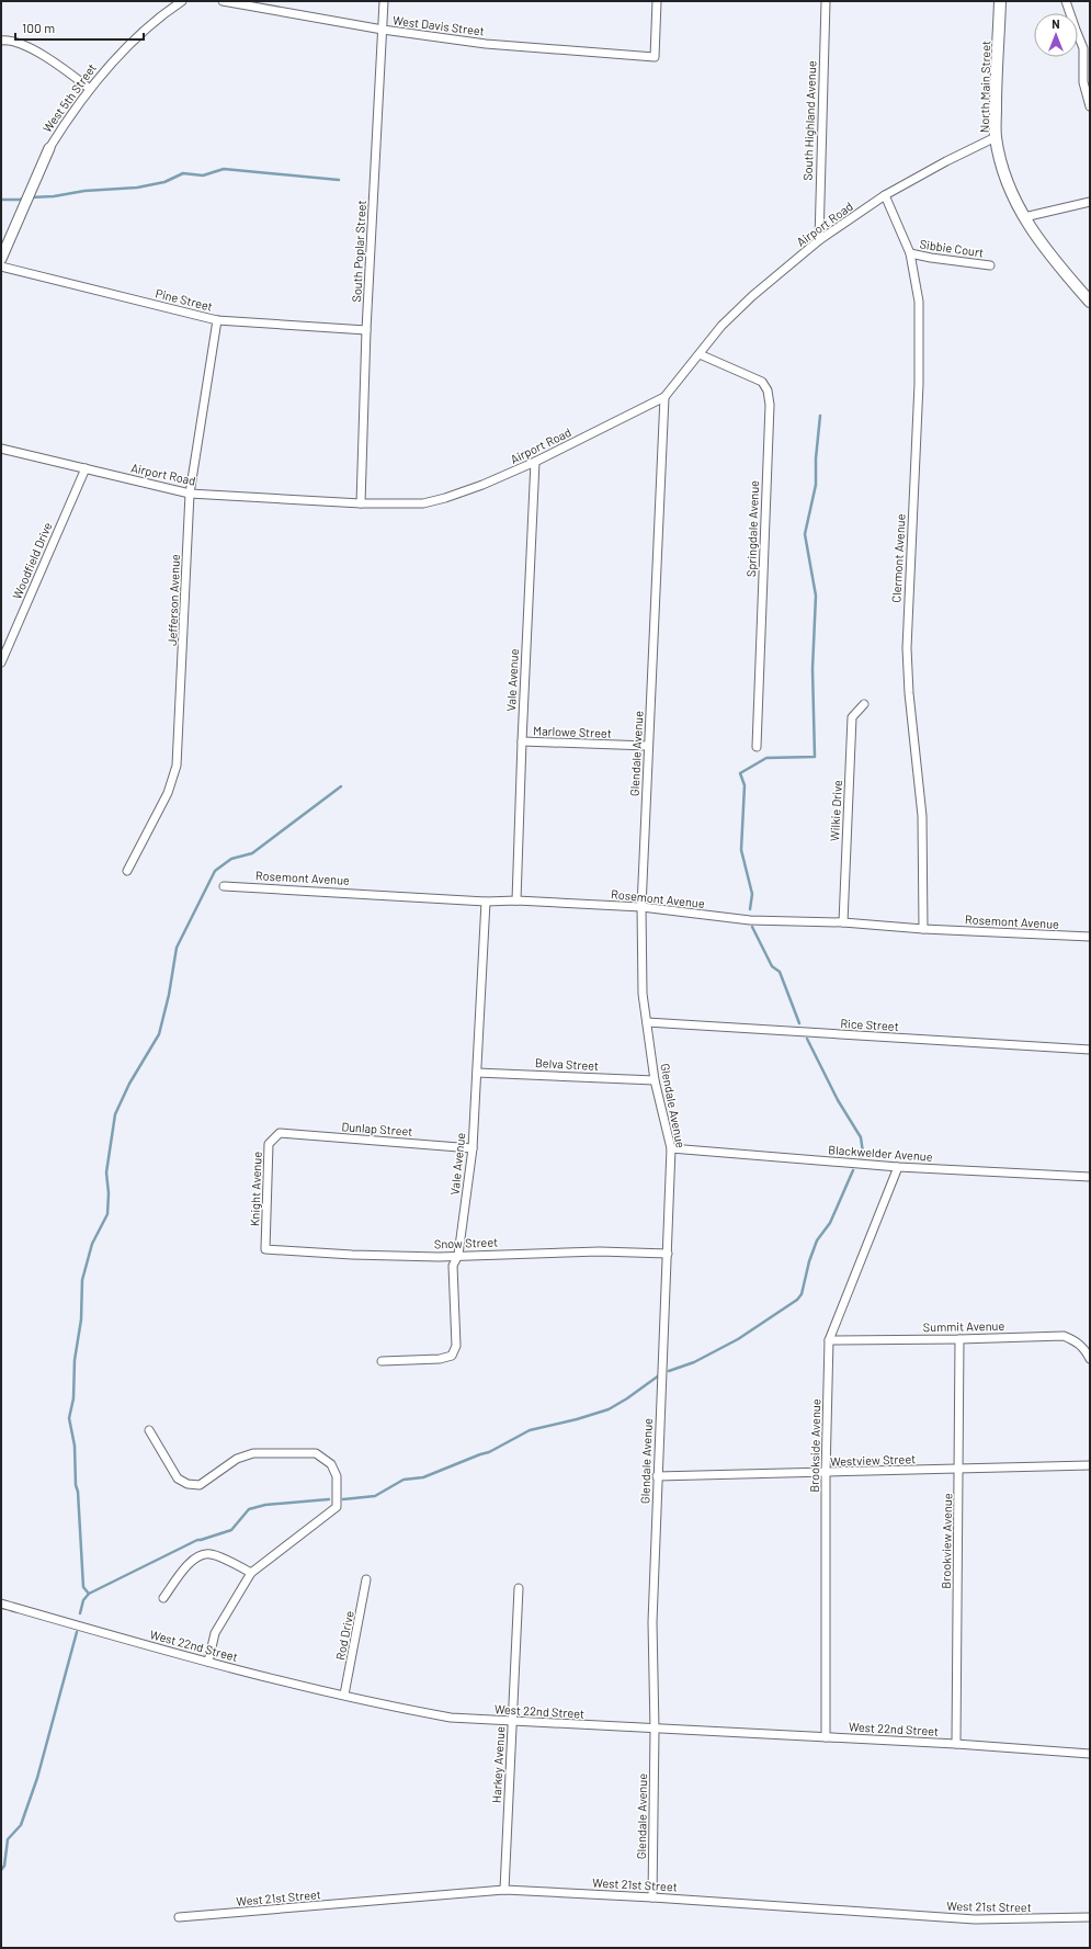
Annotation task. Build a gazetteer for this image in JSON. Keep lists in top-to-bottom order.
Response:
{
  "streets": {
    "main road": ["North Main Street"],
    "street": [
      "West Davis Street",
      "West 5th Street",
      "South Highland Avenue",
      "Airport Road",
      "Sibbie Court",
      "South Poplar Street",
      "Pine Street",
      "Springdale Avenue",
      "Clermont Avenue",
      "Woodfield Drive",
      "Jefferson Avenue",
      "Vale Avenue",
      "Marlowe Street",
      "Glendale Avenue",
      "Wilkie Drive",
      "Rosemont Avenue",
      "Rice Street",
      "Belva Street",
      "Dunlap Street",
      "Blackwelder Avenue",
      "Knight Avenue",
      "Snow Street",
      "Summit Avenue",
      "Brookside Avenue",
      "Westview Street",
      "Brookview Avenue",
      "Rod Drive",
      "West 22nd Street",
      "Harkey Avenue",
      "West 21st Street"
    ]
  },
  "crossings": [
    ["West Davis Street", "South Poplar Street"],
    ["North Main Street", "Airport Road"],
    ["South Highland Avenue", "Airport Road"],
    ["Airport Road", "South Poplar Street"],
    ["Airport Road", "Springdale Avenue"],
    ["Airport Road", "Clermont Avenue"],
    ["Airport Road", "Woodfield Drive"],
    ["Airport Road", "Jefferson Avenue"],
    ["Airport Road", "Vale Avenue"],
    ["Airport Road", "Glendale Avenue"],
    ["Sibbie Court", "Clermont Avenue"],
    ["South Poplar Street", "Pine Street"],
    ["Pine Street", "Jefferson Avenue"],
    ["Clermont Avenue", "Rosemont Avenue"],
    ["Vale Avenue", "Marlowe Street"],
    ["Vale Avenue", "Rosemont Avenue"],
    ["Vale Avenue", "Belva Street"],
    ["Vale Avenue", "Dunlap Street"],
    ["Vale Avenue", "Snow Street"],
    ["Marlowe Street", "Glendale Avenue"],
    ["Glendale Avenue", "Rosemont Avenue"],
    ["Glendale Avenue", "Rice Street"],
    ["Glendale Avenue", "Belva Street"],
    ["Glendale Avenue", "Blackwelder Avenue"],
    ["Glendale Avenue", "Snow Street"],
    ["Glendale Avenue", "Westview Street"],
    ["Glendale Avenue", "West 22nd Street"],
    ["Glendale Avenue", "West 21st Street"],
    ["Wilkie Drive", "Rosemont Avenue"],
    ["Dunlap Street", "Knight Avenue"],
    ["Blackwelder Avenue", "Brookside Avenue"],
    ["Knight Avenue", "Snow Street"],
    ["Summit Avenue", "Brookside Avenue"],
    ["Summit Avenue", "Brookview Avenue"],
    ["Brookside Avenue", "Westview Street"],
    ["Brookside Avenue", "West 22nd Street"],
    ["Westview Street", "Brookview Avenue"],
    ["Brookview Avenue", "West 22nd Street"],
    ["Rod Drive", "West 22nd Street"],
    ["West 22nd Street", "Harkey Avenue"],
    ["Harkey Avenue", "West 21st Street"]
  ],
  "scale_bar": "100 m",
  "north": "top"
}
